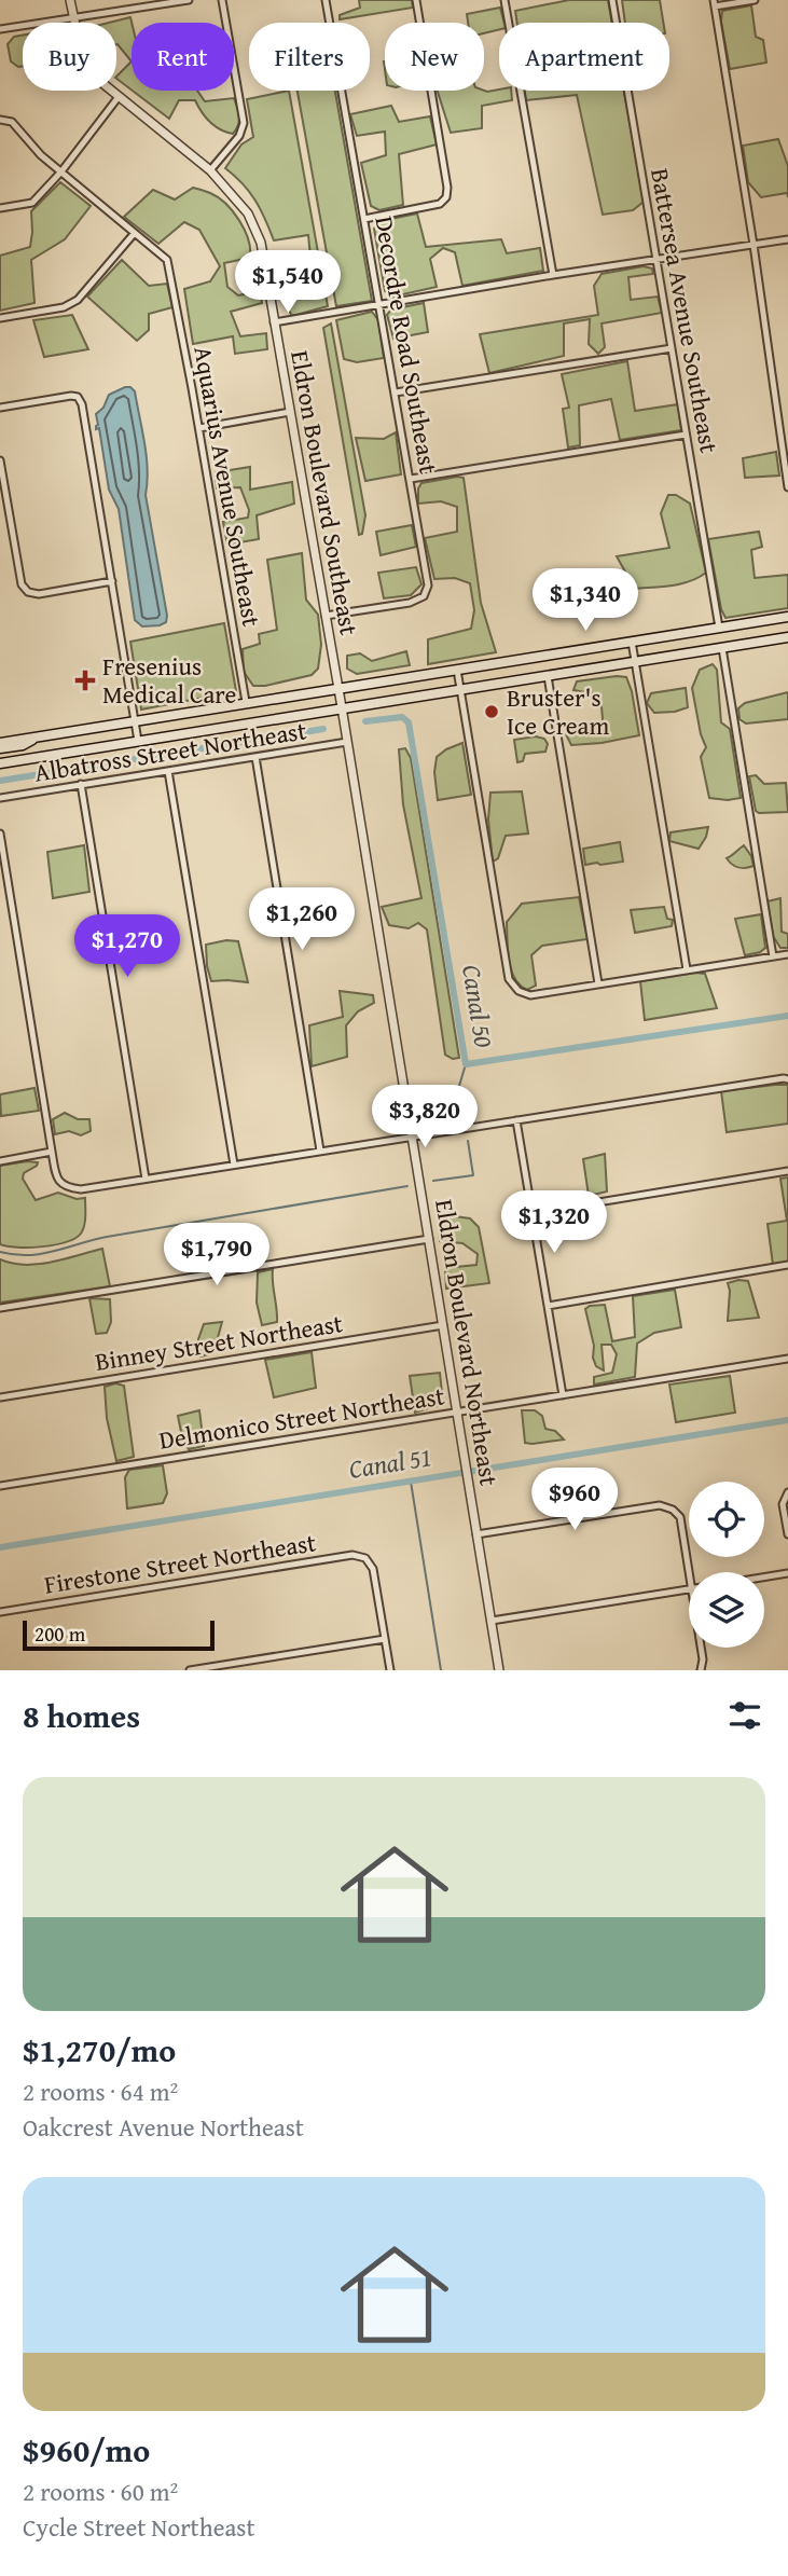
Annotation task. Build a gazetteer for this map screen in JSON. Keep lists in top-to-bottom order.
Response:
{
  "streets": {
    "street": [
      "Battersea Avenue Southeast",
      "Decordre Road Southeast",
      "Aquarius Avenue Southeast",
      "Eldron Boulevard Southeast",
      "Albatross Street Northeast",
      "Binney Street Northeast",
      "Eldron Boulevard Northeast",
      "Delmonico Street Northeast",
      "Firestone Street Northeast"
    ]
  },
  "crossings": [
    ["Decordre Road Southeast", "Eldron Boulevard Southeast"],
    ["Eldron Boulevard Southeast", "Eldron Boulevard Northeast"],
    ["Albatross Street Northeast", "Eldron Boulevard Northeast"],
    ["Binney Street Northeast", "Eldron Boulevard Northeast"],
    ["Eldron Boulevard Northeast", "Delmonico Street Northeast"]
  ],
  "water": ["Canal 50", "Canal 51"],
  "places": {
    "health": ["Fresenius Medical Care"],
    "other": ["Bruster's Ice Cream"]
  },
  "scale_bar": "200 m",
  "page": {
    "chip": [
      "Buy",
      "Rent",
      "Filters",
      "New",
      "Apartment"
    ],
    "price": [
      "$1,540",
      "$1,340",
      "$1,260",
      "$1,270",
      "$3,820",
      "$1,320",
      "$1,790",
      "$960"
    ],
    "scale": "200 m",
    "heading": "8 homes",
    "list": [
      {
        "name": "$1,270/mo",
        "note": "2 rooms · 64 m² · Oakcrest Avenue Northeast"
      },
      {
        "name": "$960/mo",
        "note": "2 rooms · 60 m² · Cycle Street Northeast"
      }
    ]
  }
}
